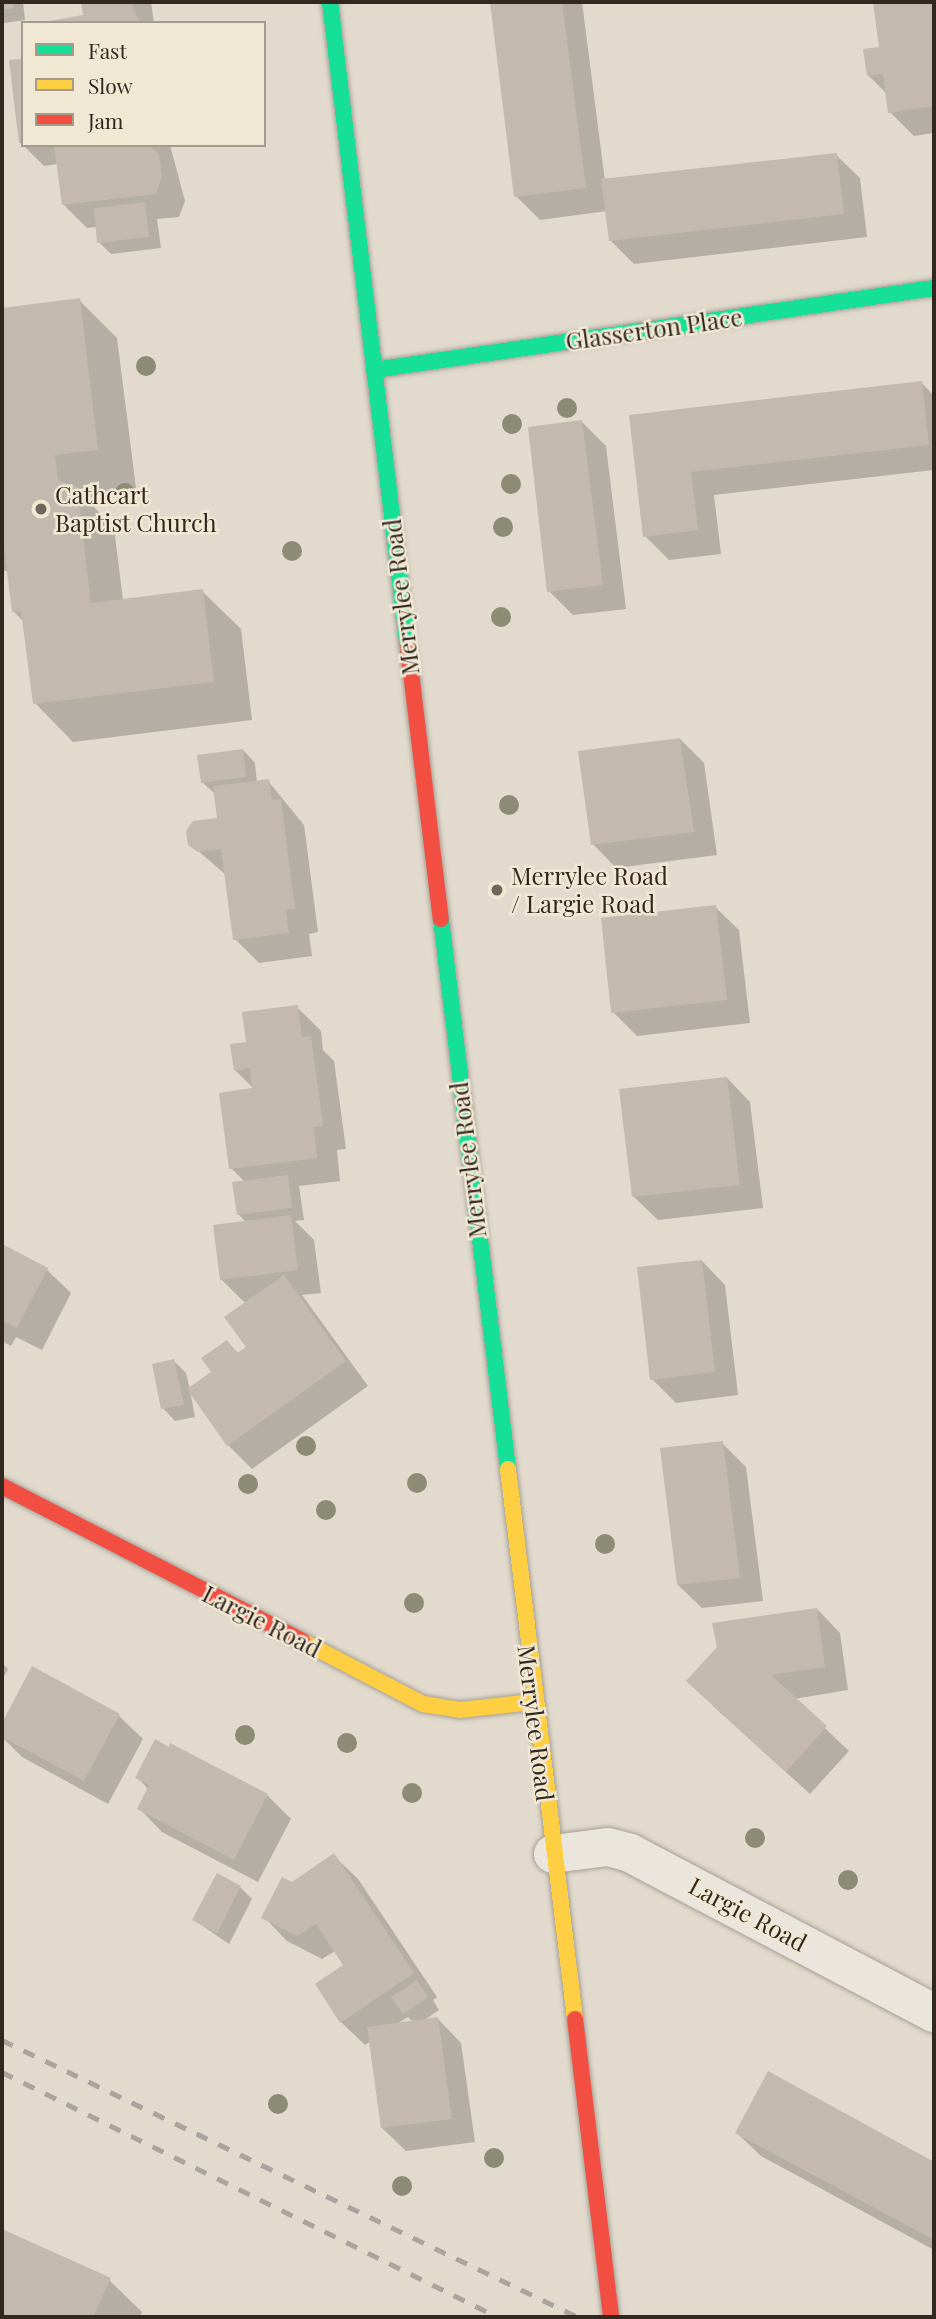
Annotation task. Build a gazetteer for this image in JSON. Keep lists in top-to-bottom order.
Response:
{
  "streets": {
    "main road": ["Glasserton Place", "Merrylee Road", "Largie Road"]
  },
  "crossings": [
    ["Glasserton Place", "Merrylee Road"],
    ["Merrylee Road", "Largie Road"]
  ],
  "places": ["Cathcart Baptist Church", "Merrylee Road / Largie Road"],
  "legend": ["Fast", "Slow", "Jam"]
}
